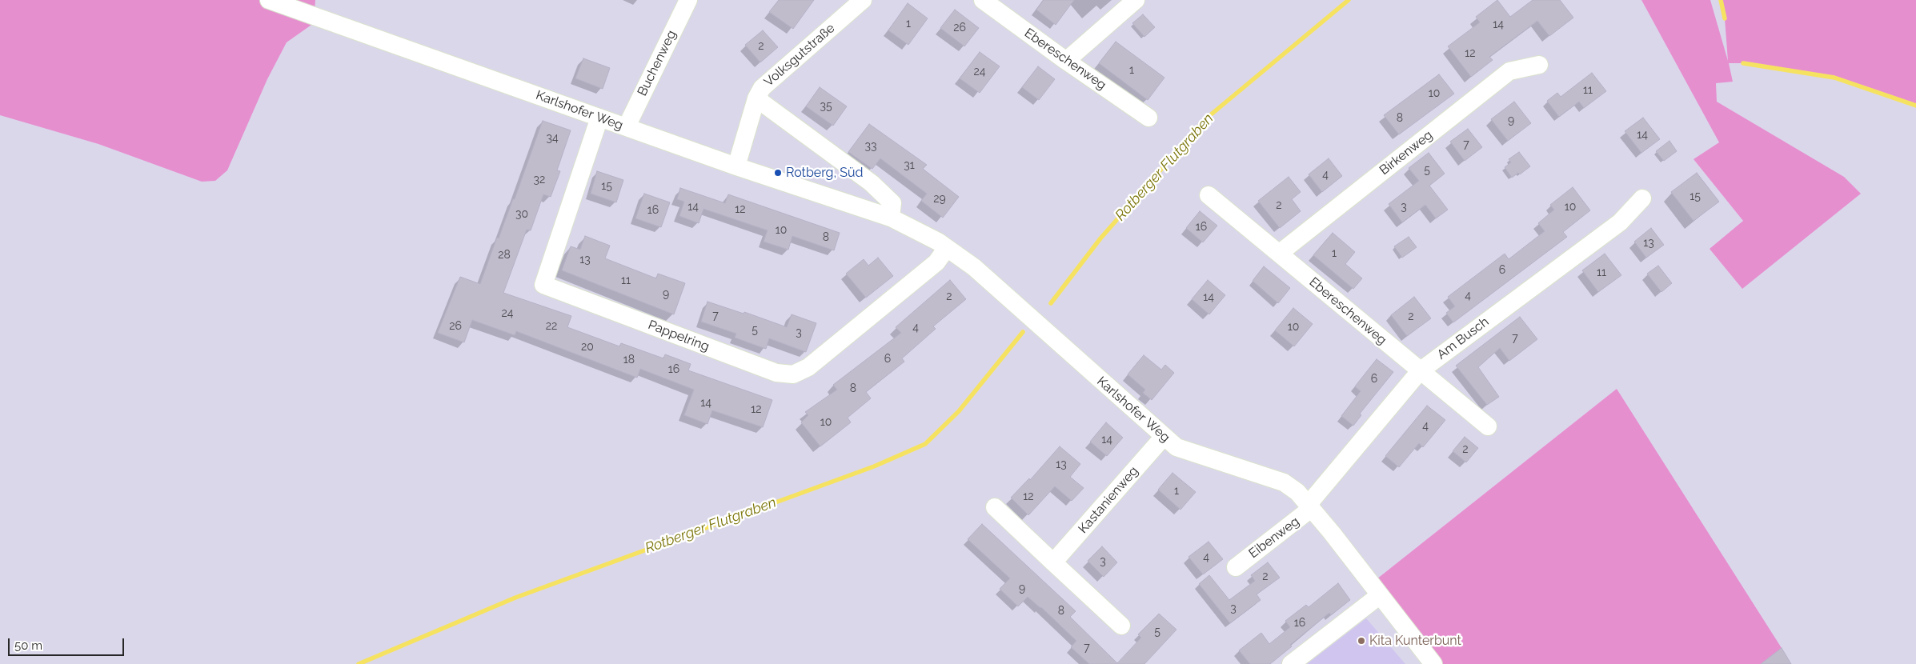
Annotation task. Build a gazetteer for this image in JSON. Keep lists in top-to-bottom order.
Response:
{
  "streets": {
    "street": [
      "Volksgutstraße",
      "Ebereschenweg",
      "Buchenweg",
      "Karlshofer Weg",
      "Birkenweg",
      "Pappelring",
      "Am Busch",
      "Kastanienweg",
      "Eibenweg"
    ]
  },
  "crossings": [
    ["Volksgutstraße", "Karlshofer Weg"],
    ["Ebereschenweg", "Birkenweg"],
    ["Ebereschenweg", "Am Busch"],
    ["Buchenweg", "Karlshofer Weg"],
    ["Karlshofer Weg", "Pappelring"],
    ["Karlshofer Weg", "Am Busch"],
    ["Karlshofer Weg", "Kastanienweg"],
    ["Karlshofer Weg", "Eibenweg"],
    ["Am Busch", "Eibenweg"]
  ],
  "water": ["Rotberger Flutgraben"],
  "places": ["Rotberg, Süd", "Kita Kunterbunt"],
  "house_numbers": [
    "1",
    "14",
    "26",
    "2",
    "12",
    "1",
    "24",
    "11",
    "10",
    "35",
    "8",
    "9",
    "14",
    "34",
    "7",
    "33",
    "31",
    "5",
    "4",
    "32",
    "15",
    "15",
    "29",
    "2",
    "14",
    "3",
    "10",
    "12",
    "16",
    "30",
    "16",
    "10",
    "8",
    "13",
    "1",
    "28",
    "13",
    "6",
    "11",
    "11",
    "9",
    "4",
    "2",
    "14",
    "24",
    "7",
    "2",
    "26",
    "22",
    "10",
    "4",
    "5",
    "3",
    "7",
    "20",
    "6",
    "18",
    "16",
    "6",
    "8",
    "14",
    "12",
    "10",
    "4",
    "14",
    "2",
    "13",
    "1",
    "12",
    "4",
    "3",
    "2",
    "9",
    "3",
    "8",
    "16",
    "5",
    "7"
  ],
  "scale_bar": "50 m"
}
